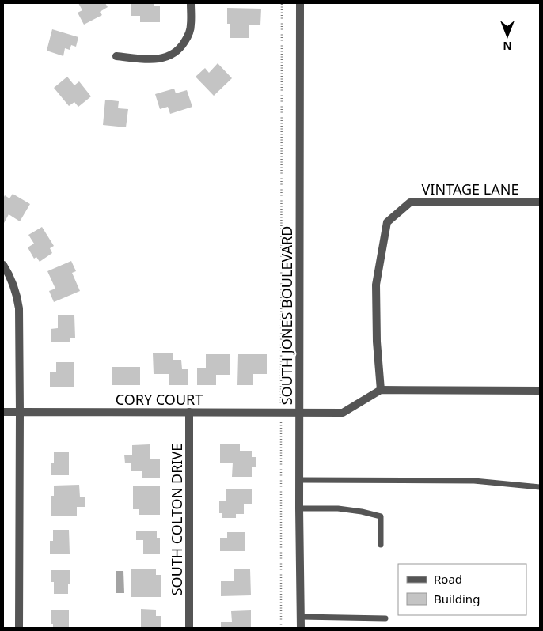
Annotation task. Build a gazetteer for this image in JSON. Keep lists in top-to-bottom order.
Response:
{
  "streets": {
    "street": [
      "VINTAGE LANE",
      "SOUTH JONES BOULEVARD",
      "CORY COURT",
      "SOUTH COLTON DRIVE"
    ]
  },
  "crossings": [
    ["SOUTH JONES BOULEVARD", "CORY COURT"],
    ["CORY COURT", "SOUTH COLTON DRIVE"]
  ],
  "legend": ["Road", "Building"],
  "north": "bottom"
}
